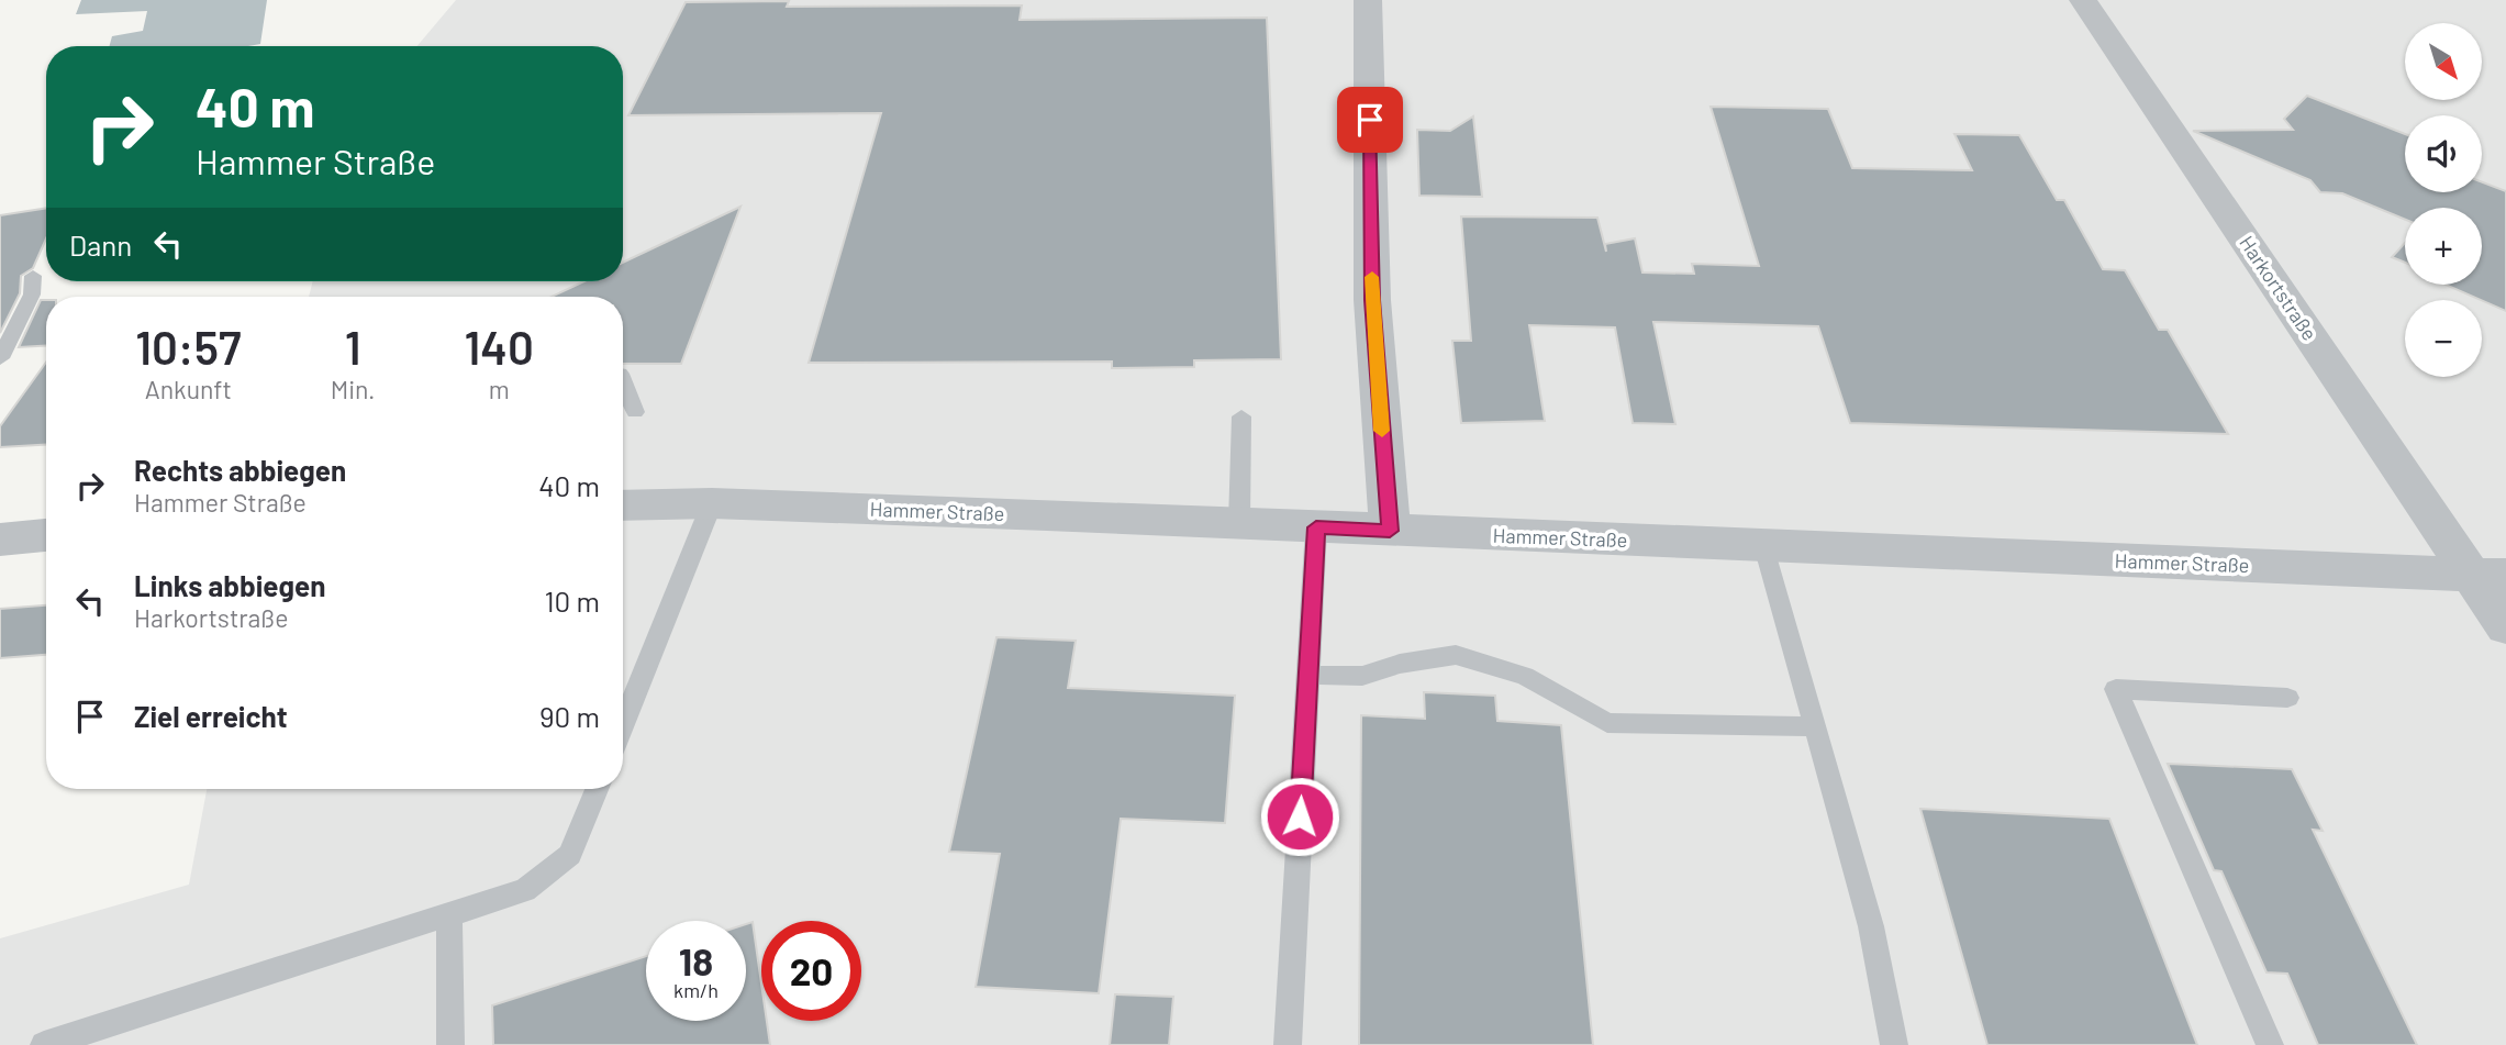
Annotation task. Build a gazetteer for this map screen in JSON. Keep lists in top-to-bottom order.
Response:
{
  "streets": {
    "street": ["Harkortstraße", "Hammer Straße"]
  },
  "crossings": [
    ["Harkortstraße", "Hammer Straße"]
  ],
  "north": "bottom right",
  "page": {
    "map_buttons": ["+", "−"],
    "turn": ["40 m", "Hammer Straße"],
    "then": "Dann",
    "eta": [
      "10:57",
      "Ankunft",
      "1",
      "Min.",
      "140",
      "m"
    ],
    "list": [
      {
        "name": "Rechts abbiegen",
        "note": "Hammer Straße",
        "value": "40 m"
      },
      {
        "name": "Links abbiegen",
        "note": "Harkortstraße",
        "value": "10 m"
      },
      {
        "name": "Ziel erreicht",
        "value": "90 m"
      }
    ],
    "speed": "18 km/h",
    "limit": "20"
  }
}
